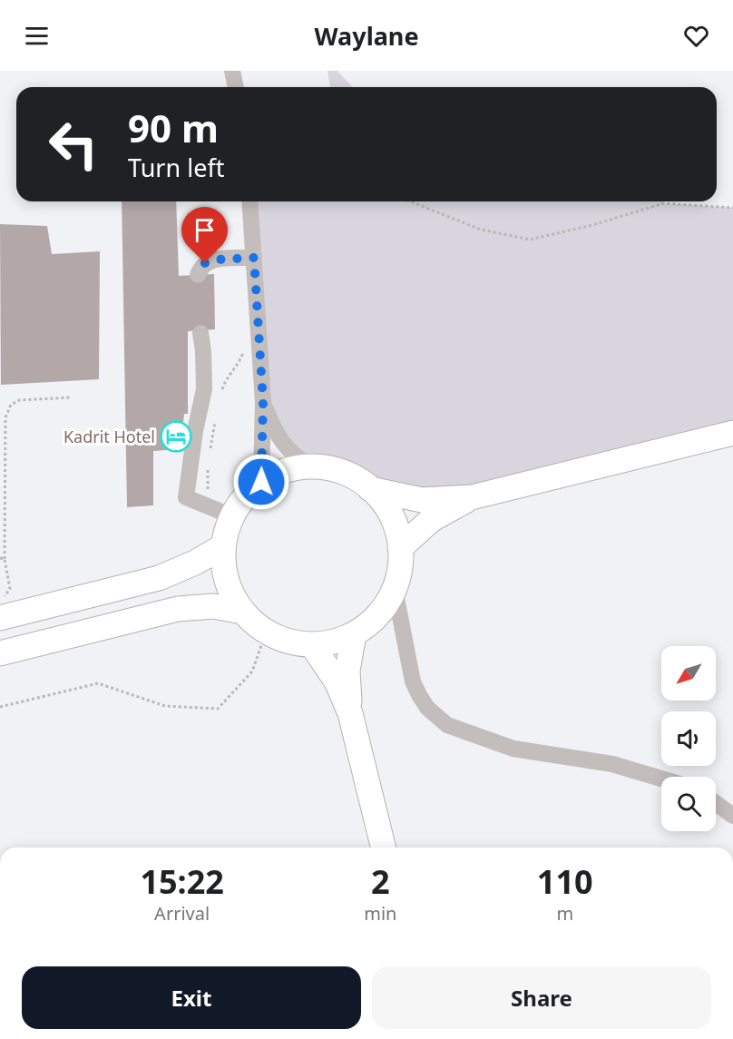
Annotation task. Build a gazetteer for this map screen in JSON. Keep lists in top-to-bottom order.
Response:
{
  "places": {
    "hotel": ["Kadrit Hotel"]
  },
  "north": "bottom left",
  "page": {
    "header": "Waylane",
    "turn": ["90 m", "Turn left"],
    "eta": [
      "15:22",
      "Arrival",
      "2",
      "min",
      "110",
      "m"
    ],
    "buttons": ["Exit", "Share"]
  }
}
